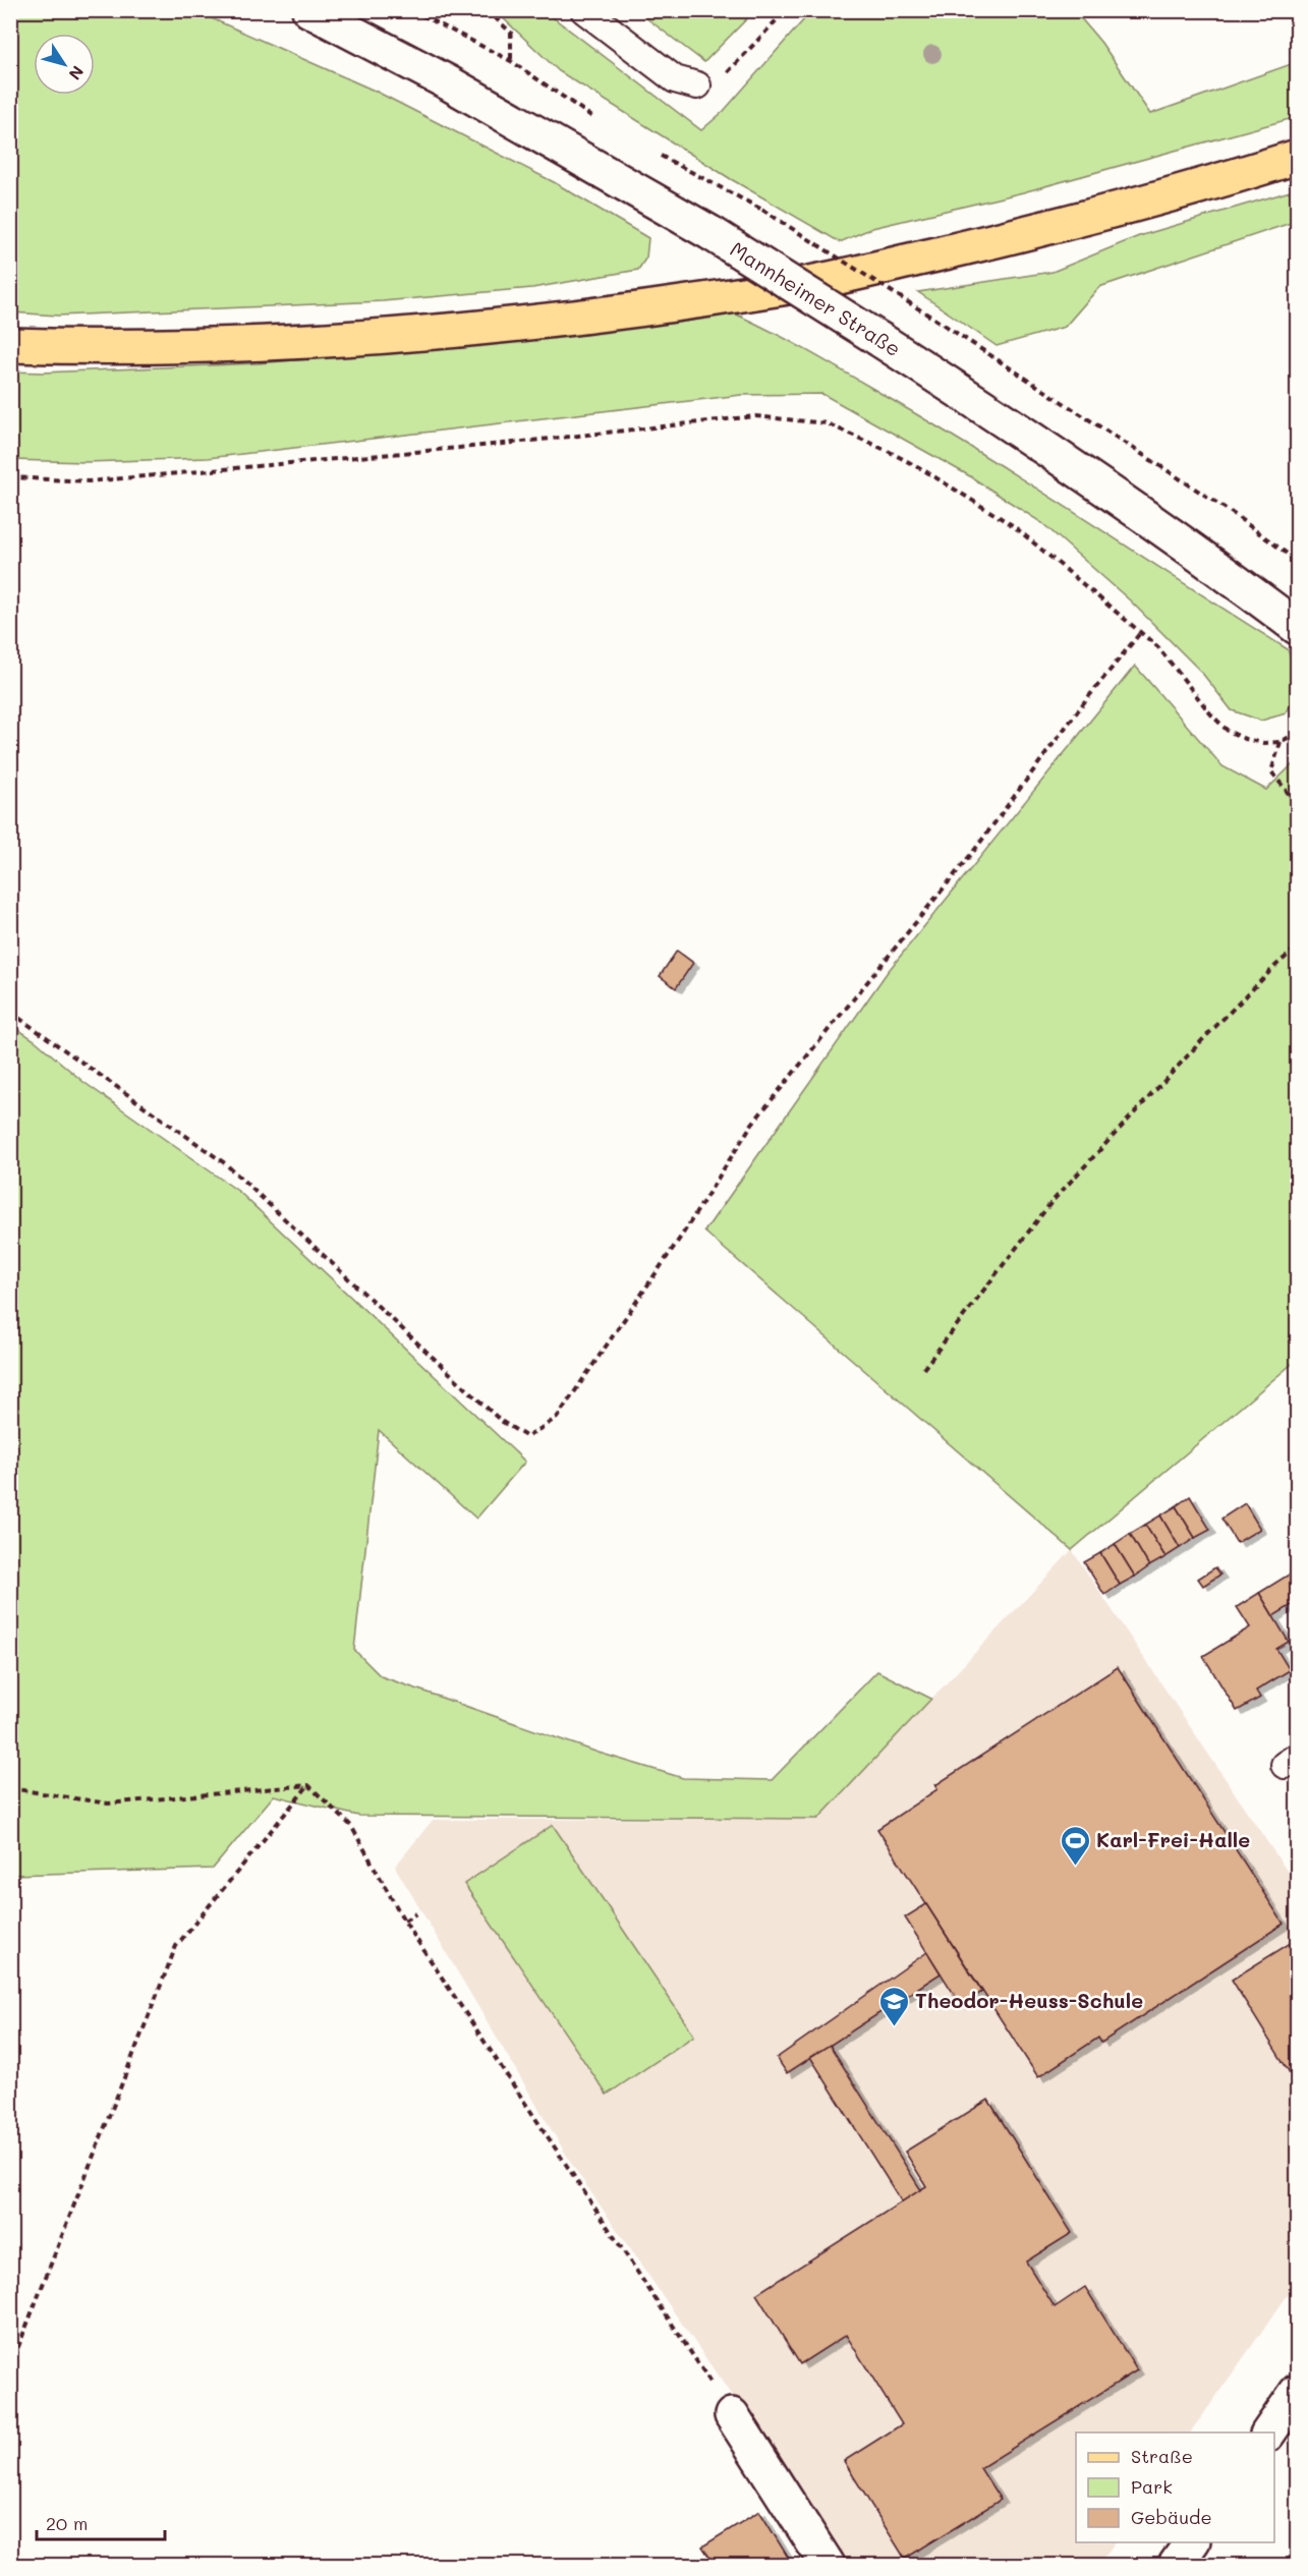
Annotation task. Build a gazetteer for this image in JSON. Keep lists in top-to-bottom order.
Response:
{
  "streets": {
    "street": ["Mannheimer Straße"]
  },
  "places": {
    "sports": ["Karl-Frei-Halle"],
    "school or university": ["Theodor-Heuss-Schule"]
  },
  "legend": ["Straße", "Park", "Gebäude"],
  "scale_bar": "20 m",
  "north": "bottom right"
}
